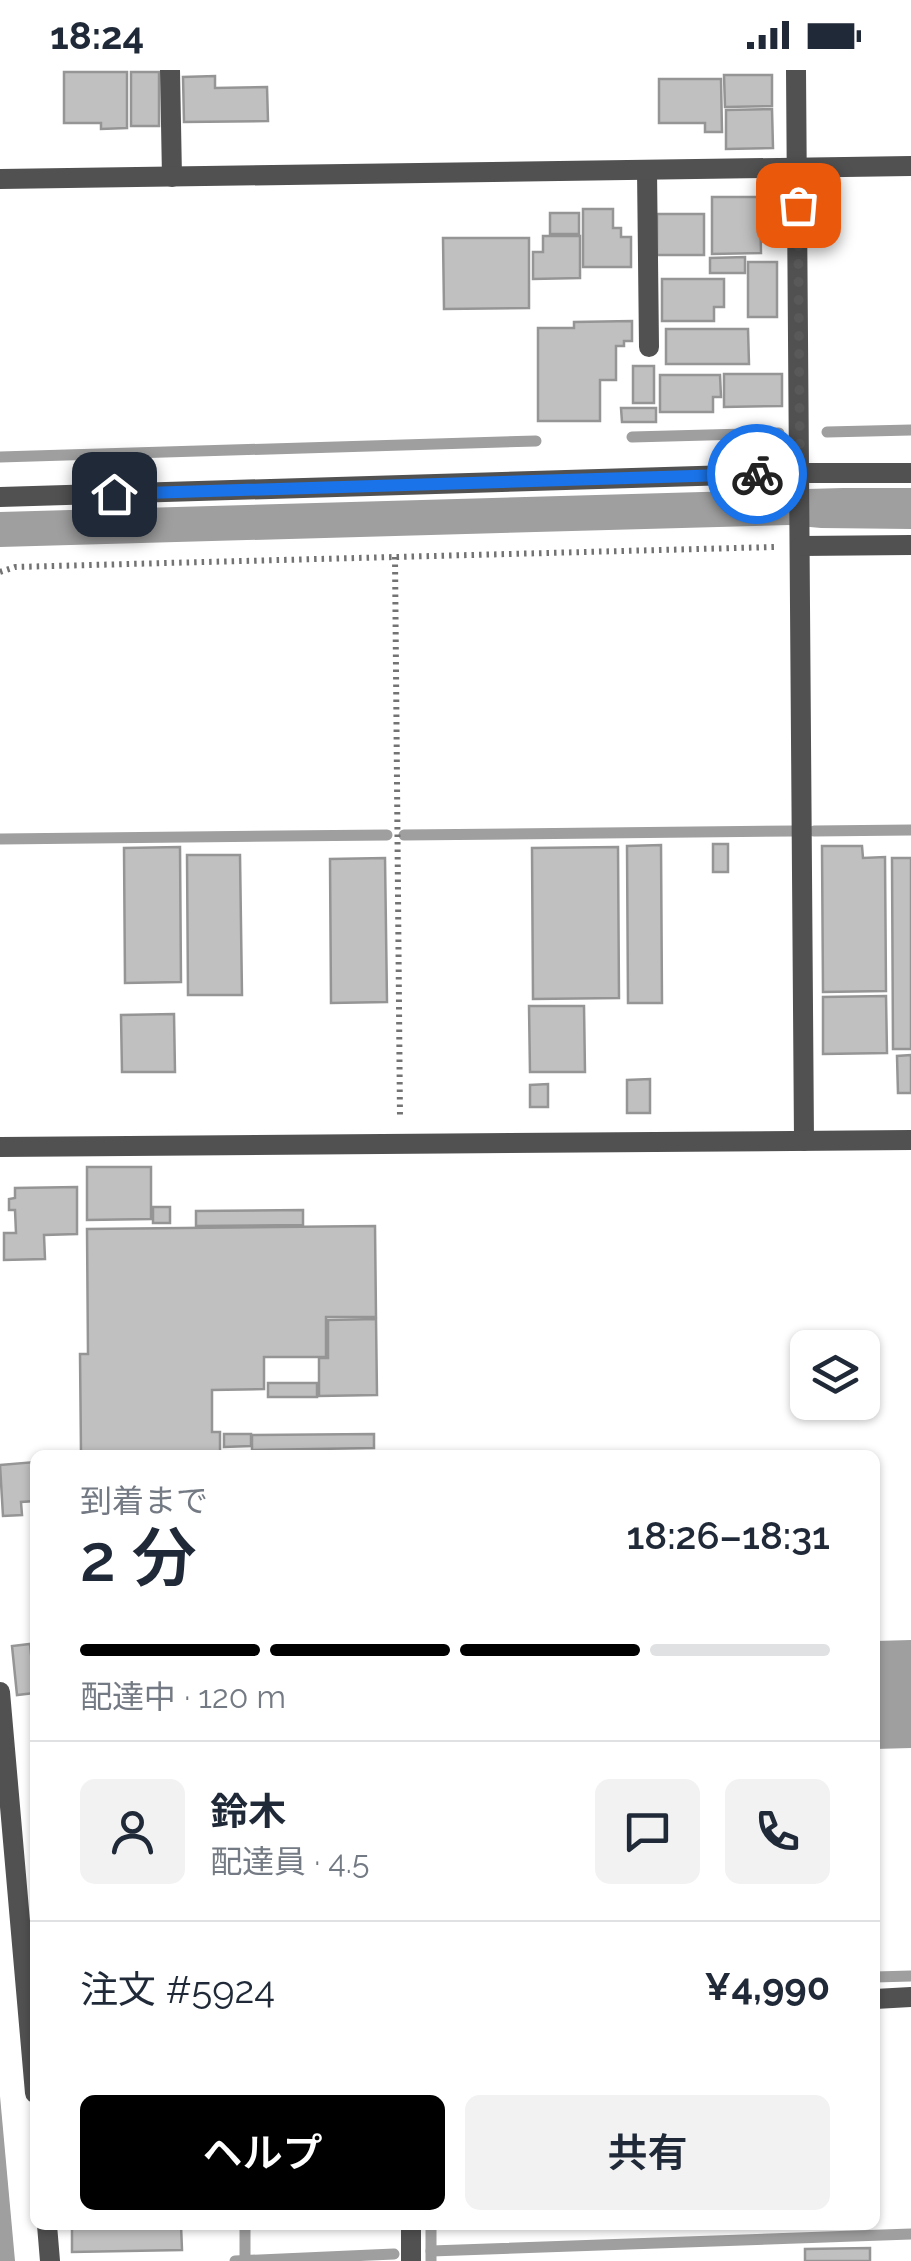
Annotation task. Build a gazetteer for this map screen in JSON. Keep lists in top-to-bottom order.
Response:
{
  "page": {
    "status": "18:24",
    "heading": ["2 分", "到着まで", "18:26–18:31"],
    "panel": [
      "鈴木",
      "配達員 · 4.5",
      "注文 #5924",
      "¥4,990"
    ],
    "bar": "配達中 · 120 m",
    "buttons": ["ヘルプ", "共有"]
  }
}
